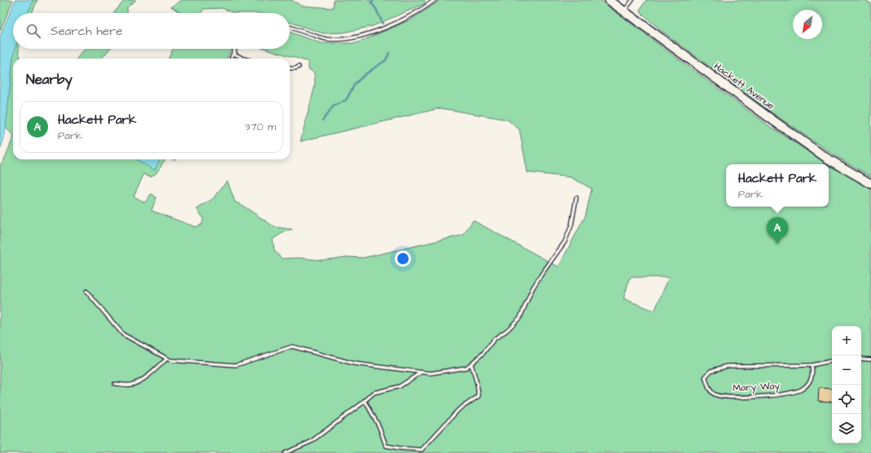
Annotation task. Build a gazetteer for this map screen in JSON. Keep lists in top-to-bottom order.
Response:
{
  "streets": {
    "main road": ["Hackett Avenue"],
    "lane": ["Mary Way"]
  },
  "north": "bottom left",
  "page": {
    "search": "Search here",
    "heading": "Nearby",
    "list": [
      {
        "mark": "A",
        "name": "Hackett Park",
        "note": "Park",
        "value": "370 m"
      }
    ],
    "popup": ["Hackett Park", "Park"],
    "pins": "A",
    "map_buttons": ["+", "−"]
  }
}
